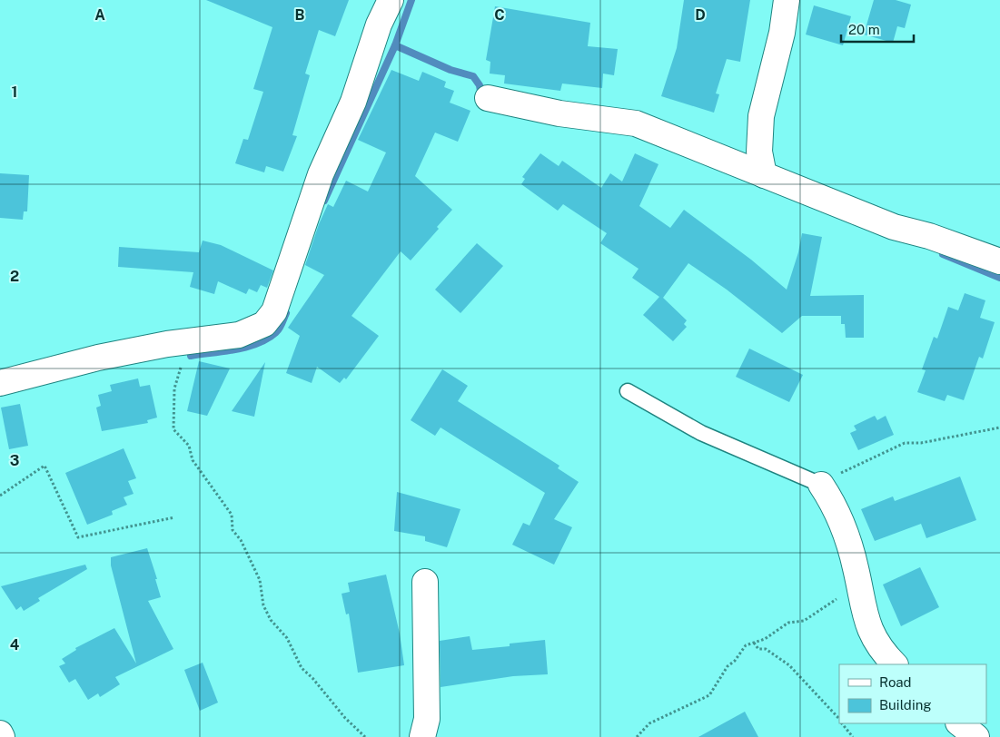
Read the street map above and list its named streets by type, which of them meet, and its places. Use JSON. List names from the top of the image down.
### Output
{
  "legend": ["Road", "Building"],
  "scale_bar": "20 m",
  "grid": {
    "columns": [
      "A",
      "B",
      "C",
      "D"
    ],
    "rows": [
      "1",
      "2",
      "3",
      "4"
    ]
  }
}
